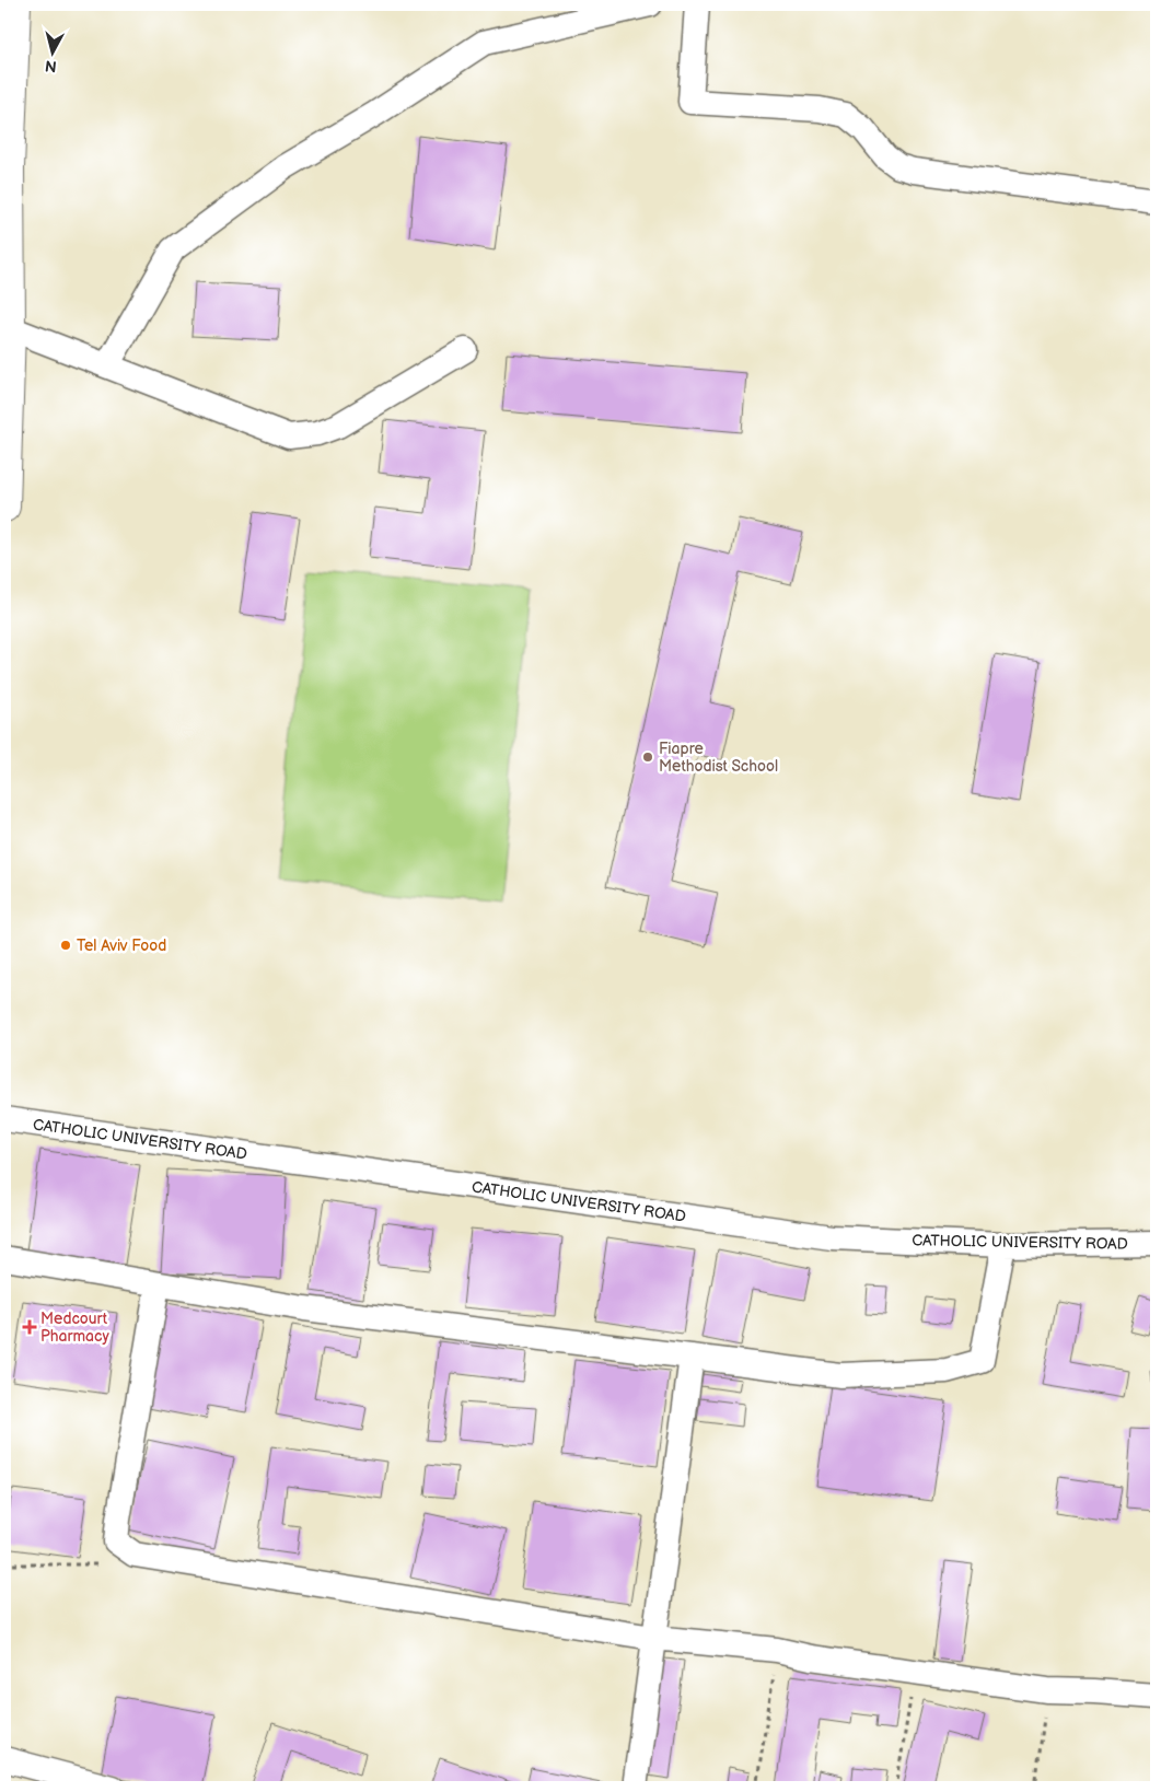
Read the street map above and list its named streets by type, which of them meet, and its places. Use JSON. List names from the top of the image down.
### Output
{
  "streets": {
    "street": ["CATHOLIC UNIVERSITY ROAD"]
  },
  "places": {
    "other": ["Fiapre Methodist School", "Tel Aviv Food"],
    "health": ["Medcourt Pharmacy"]
  },
  "north": "bottom"
}
